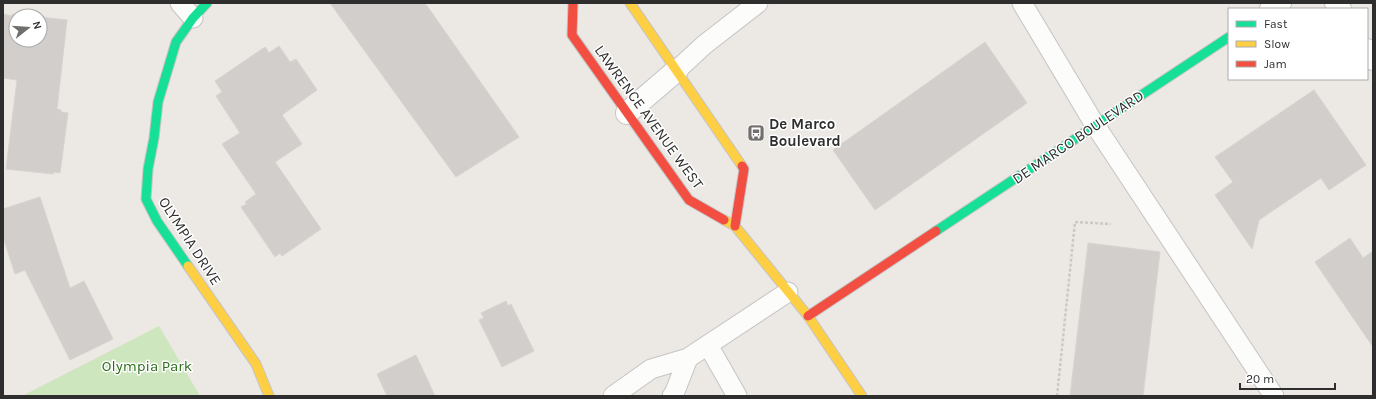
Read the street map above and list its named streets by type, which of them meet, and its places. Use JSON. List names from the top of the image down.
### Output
{
  "streets": {
    "street": ["LAWRENCE AVENUE WEST", "DE MARCO BOULEVARD", "OLYMPIA DRIVE"]
  },
  "crossings": [
    ["LAWRENCE AVENUE WEST", "DE MARCO BOULEVARD"]
  ],
  "parks": ["Olympia Park"],
  "places": {
    "bus stop": ["De Marco Boulevard"]
  },
  "legend": ["Fast", "Slow", "Jam"],
  "scale_bar": "20 m",
  "north": "right"
}
